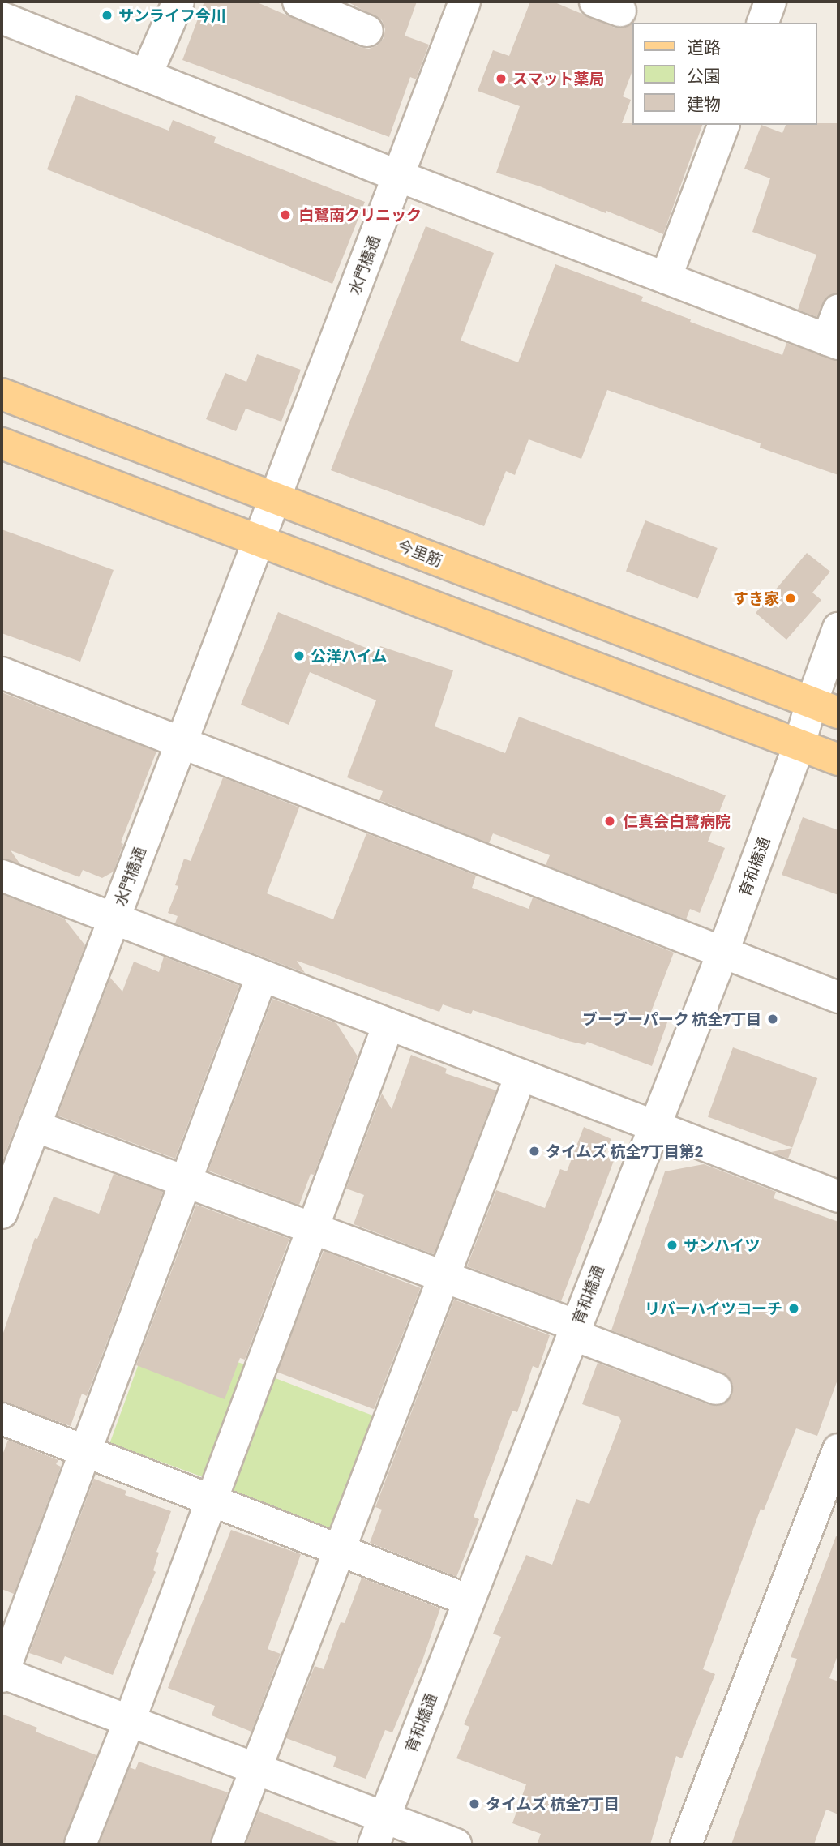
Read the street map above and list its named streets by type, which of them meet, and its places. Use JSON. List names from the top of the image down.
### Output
{
  "streets": {
    "main road": ["今里筋"],
    "street": ["水門橋通", "育和橋通"]
  },
  "crossings": [
    ["水門橋通", "今里筋"],
    ["今里筋", "育和橋通"]
  ],
  "places": [
    "サンライフ今川",
    "スマット薬局",
    "白鷺南クリニック",
    "すき家",
    "公洋ハイム",
    "仁真会白鷺病院",
    "ブーブーパーク 杭全7丁目",
    "タイムズ 杭全7丁目第2",
    "サンハイツ",
    "リバーハイツコーチ",
    "タイムズ 杭全7丁目"
  ],
  "legend": ["道路", "公園", "建物"]
}
